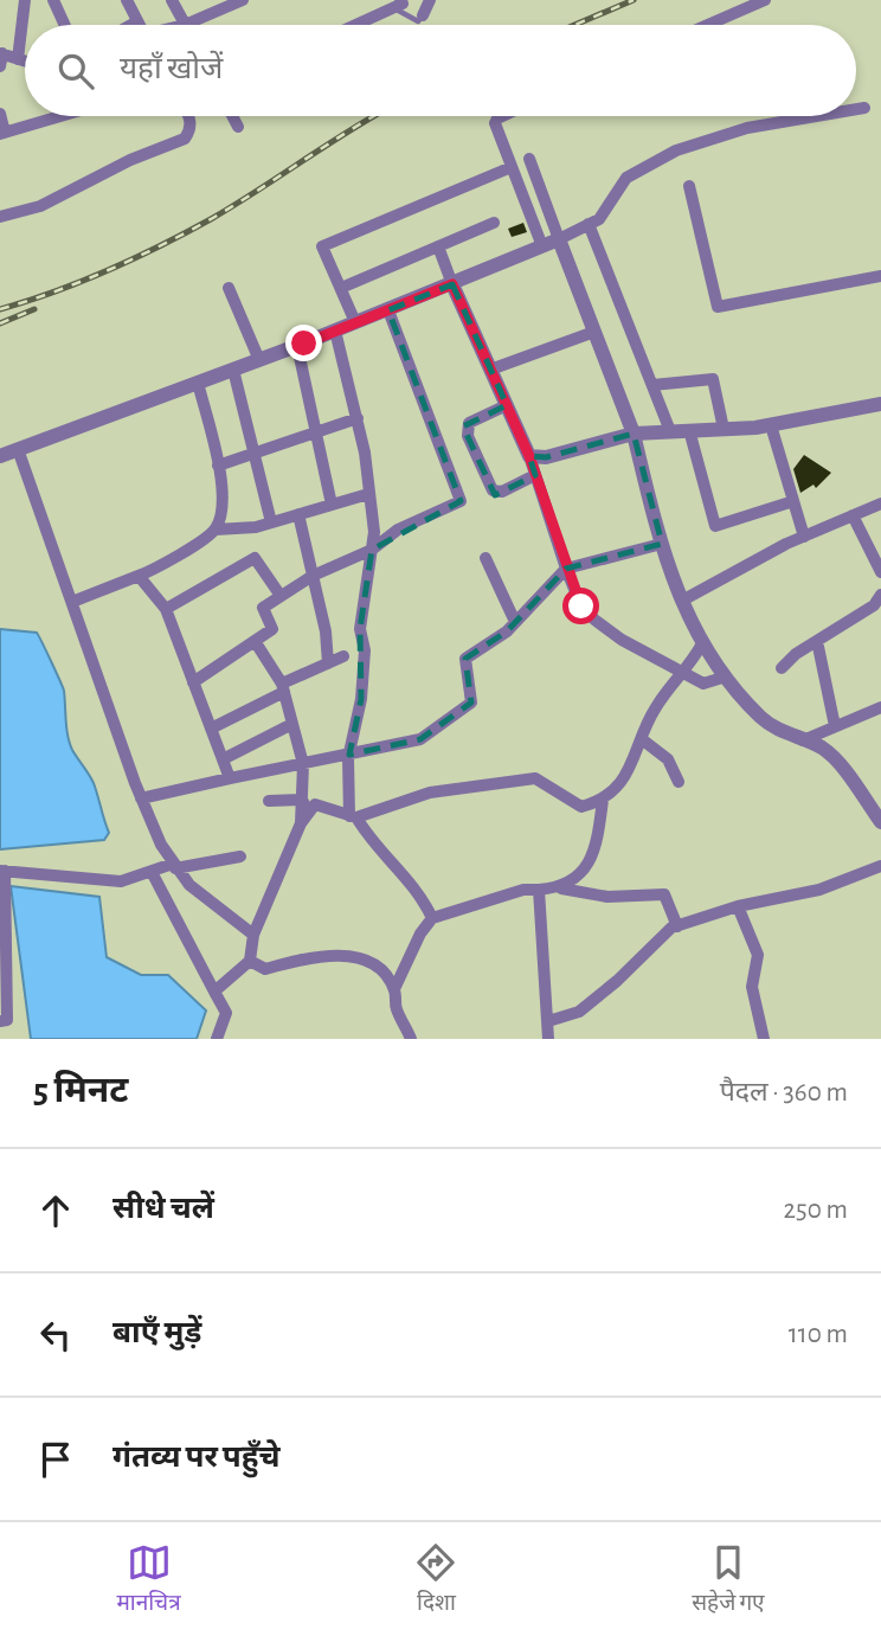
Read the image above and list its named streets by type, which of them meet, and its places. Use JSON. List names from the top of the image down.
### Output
{
  "page": {
    "search": "यहाँ खोजें",
    "heading": ["5 मिनट", "पैदल · 360 m"],
    "list": [
      ["सीधे चलें", "250 m"],
      ["बाएँ मुड़ें", "110 m"],
      "गंतव्य पर पहुँचे"
    ],
    "nav": ["मानचित्र", "दिशा", "सहेजे गए"]
  }
}
